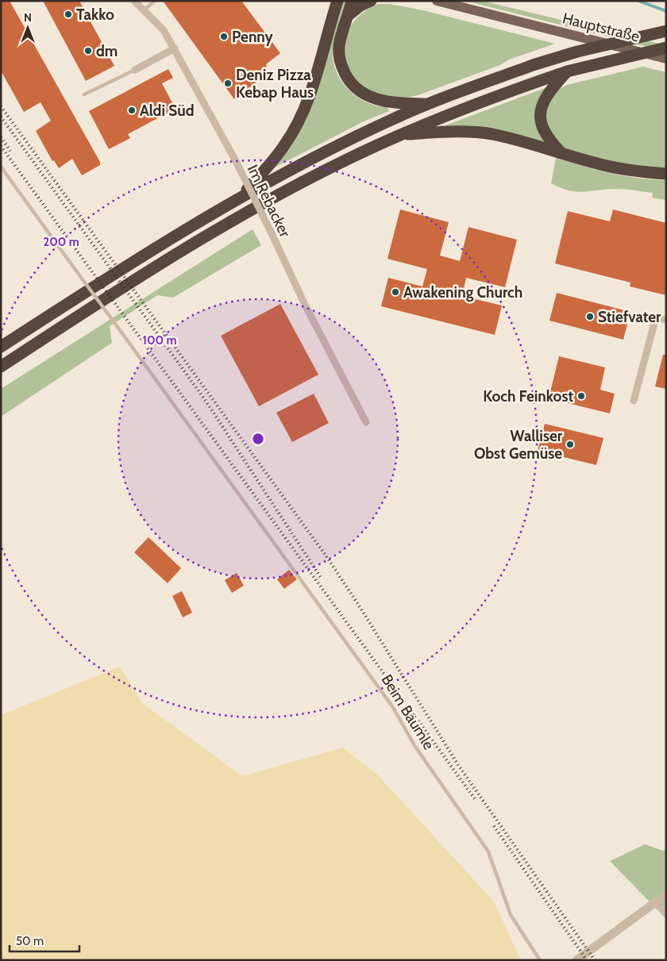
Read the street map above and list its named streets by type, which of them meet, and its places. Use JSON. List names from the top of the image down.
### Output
{
  "streets": {
    "main road": ["Hauptstraße"],
    "street": ["Im Rebacker"],
    "lane": ["Beim Bäumle"]
  },
  "places": [
    "Takko",
    "Penny",
    "dm",
    "Deniz Pizza Kebap Haus",
    "Aldi Süd",
    "Awakening Church",
    "Stiefvater",
    "Koch Feinkost",
    "Walliser Obst Gemüse"
  ],
  "scale_bar": "50 m",
  "north": "top",
  "rings": ["200 m", "100 m"]
}
